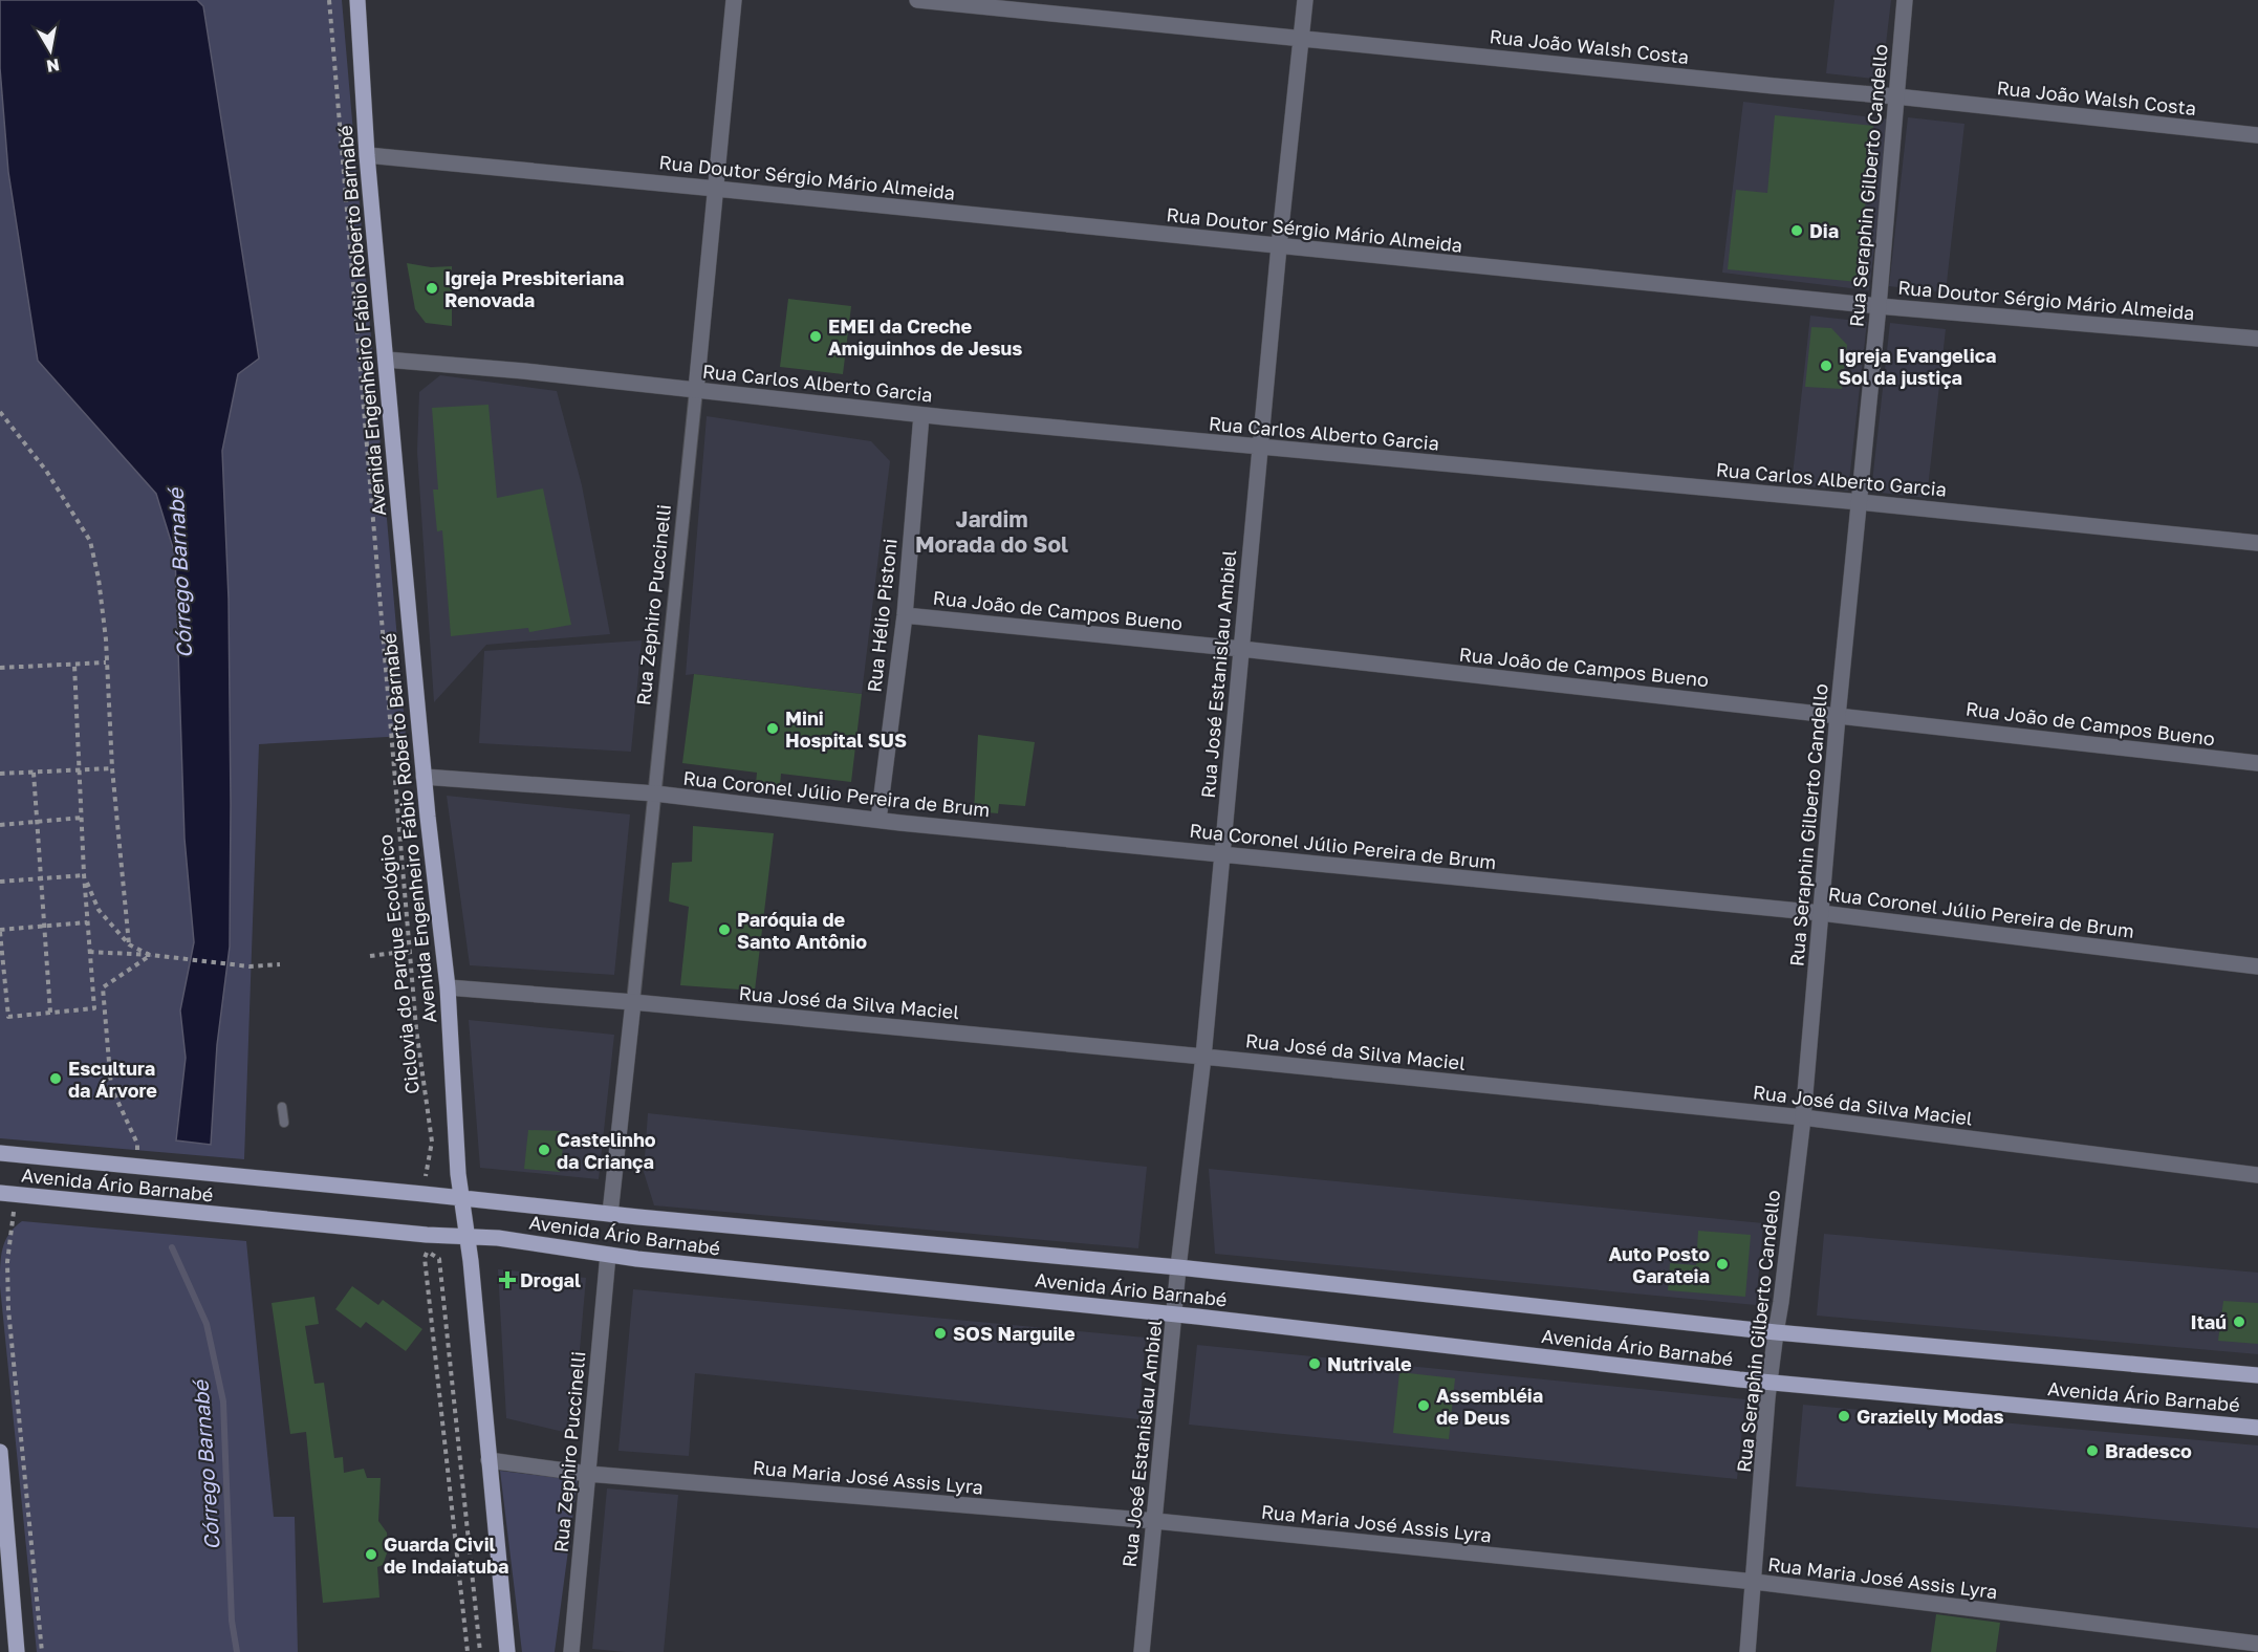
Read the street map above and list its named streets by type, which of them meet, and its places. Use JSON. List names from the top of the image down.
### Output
{
  "streets": {
    "main road": ["Avenida Engenheiro Fábio Roberto Barnabé", "Avenida Ário Barnabé"],
    "street": [
      "Rua João Walsh Costa",
      "Rua Doutor Sérgio Mário Almeida",
      "Rua Seraphin Gilberto Candello",
      "Rua Carlos Alberto Garcia",
      "Rua Zephiro Puccinelli",
      "Rua João de Campos Bueno",
      "Rua Hélio Pistoni",
      "Rua José Estanislau Ambiel",
      "Rua Coronel Júlio Pereira de Brum",
      "Rua José da Silva Maciel",
      "Rua Maria José Assis Lyra"
    ],
    "path": ["Ciclovia do Parque Ecológico"]
  },
  "crossings": [
    ["Rua João Walsh Costa", "Rua Seraphin Gilberto Candello"],
    ["Rua João Walsh Costa", "Rua José Estanislau Ambiel"],
    ["Rua Doutor Sérgio Mário Almeida", "Rua Seraphin Gilberto Candello"],
    ["Rua Doutor Sérgio Mário Almeida", "Avenida Engenheiro Fábio Roberto Barnabé"],
    ["Rua Doutor Sérgio Mário Almeida", "Rua Zephiro Puccinelli"],
    ["Rua Doutor Sérgio Mário Almeida", "Rua José Estanislau Ambiel"],
    ["Rua Seraphin Gilberto Candello", "Rua Carlos Alberto Garcia"],
    ["Rua Seraphin Gilberto Candello", "Rua João de Campos Bueno"],
    ["Rua Seraphin Gilberto Candello", "Rua Coronel Júlio Pereira de Brum"],
    ["Rua Seraphin Gilberto Candello", "Rua José da Silva Maciel"],
    ["Rua Seraphin Gilberto Candello", "Avenida Ário Barnabé"],
    ["Rua Seraphin Gilberto Candello", "Rua Maria José Assis Lyra"],
    ["Avenida Engenheiro Fábio Roberto Barnabé", "Rua Carlos Alberto Garcia"],
    ["Avenida Engenheiro Fábio Roberto Barnabé", "Rua Coronel Júlio Pereira de Brum"],
    ["Avenida Engenheiro Fábio Roberto Barnabé", "Rua José da Silva Maciel"],
    ["Avenida Engenheiro Fábio Roberto Barnabé", "Avenida Ário Barnabé"],
    ["Avenida Engenheiro Fábio Roberto Barnabé", "Rua Maria José Assis Lyra"],
    ["Rua Carlos Alberto Garcia", "Rua Zephiro Puccinelli"],
    ["Rua Carlos Alberto Garcia", "Rua Hélio Pistoni"],
    ["Rua Carlos Alberto Garcia", "Rua José Estanislau Ambiel"],
    ["Rua Zephiro Puccinelli", "Rua Coronel Júlio Pereira de Brum"],
    ["Rua Zephiro Puccinelli", "Rua José da Silva Maciel"],
    ["Rua Zephiro Puccinelli", "Avenida Ário Barnabé"],
    ["Rua Zephiro Puccinelli", "Rua Maria José Assis Lyra"],
    ["Rua João de Campos Bueno", "Rua Hélio Pistoni"],
    ["Rua João de Campos Bueno", "Rua José Estanislau Ambiel"],
    ["Rua Hélio Pistoni", "Rua Coronel Júlio Pereira de Brum"],
    ["Rua José Estanislau Ambiel", "Rua Coronel Júlio Pereira de Brum"],
    ["Rua José Estanislau Ambiel", "Rua José da Silva Maciel"],
    ["Rua José Estanislau Ambiel", "Avenida Ário Barnabé"],
    ["Rua José Estanislau Ambiel", "Rua Maria José Assis Lyra"]
  ],
  "districts": ["Jardim Morada do Sol"],
  "water": ["Córrego Barnabé"],
  "places": {
    "other": [
      "Dia",
      "Igreja Presbiteriana Renovada",
      "EMEI da Creche Amiguinhos de Jesus",
      "Igreja Evangelica Sol da justiça",
      "Mini Hospital SUS",
      "Paróquia de Santo Antônio",
      "Escultura da Árvore",
      "Castelinho da Criança",
      "Auto Posto Garateia",
      "Itaú",
      "SOS Narguile",
      "Nutrivale",
      "Assembléia de Deus",
      "Grazielly Modas",
      "Bradesco",
      "Guarda Civil de Indaiatuba"
    ],
    "health": ["Drogal"]
  },
  "north": "bottom"
}
